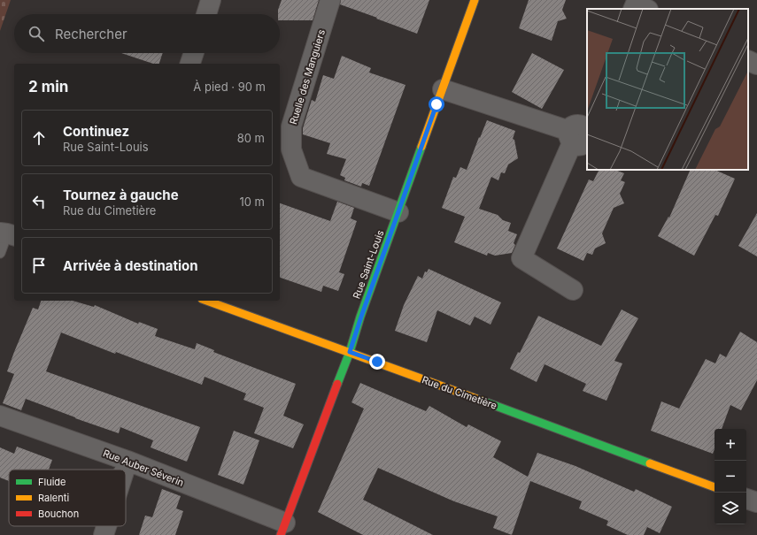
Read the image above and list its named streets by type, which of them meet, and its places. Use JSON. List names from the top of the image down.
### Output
{
  "streets": {
    "street": [
      "Ruelle des Manguiers",
      "Rue Saint-Louis",
      "Rue du Cimetière",
      "Rue Auber Séverin"
    ]
  },
  "crossings": [
    ["Ruelle des Manguiers", "Rue Saint-Louis"],
    ["Rue Saint-Louis", "Rue du Cimetière"],
    ["Rue Saint-Louis", "Rue Auber Séverin"]
  ],
  "legend": ["Fluide", "Ralenti", "Bouchon"],
  "page": {
    "search": "Rechercher",
    "heading": ["2 min", "À pied · 90 m"],
    "list": [
      ["Continuez", "Rue Saint-Louis", "80 m"],
      ["Tournez à gauche", "Rue du Cimetière", "10 m"],
      "Arrivée à destination"
    ],
    "map_buttons": ["+", "−"]
  }
}
